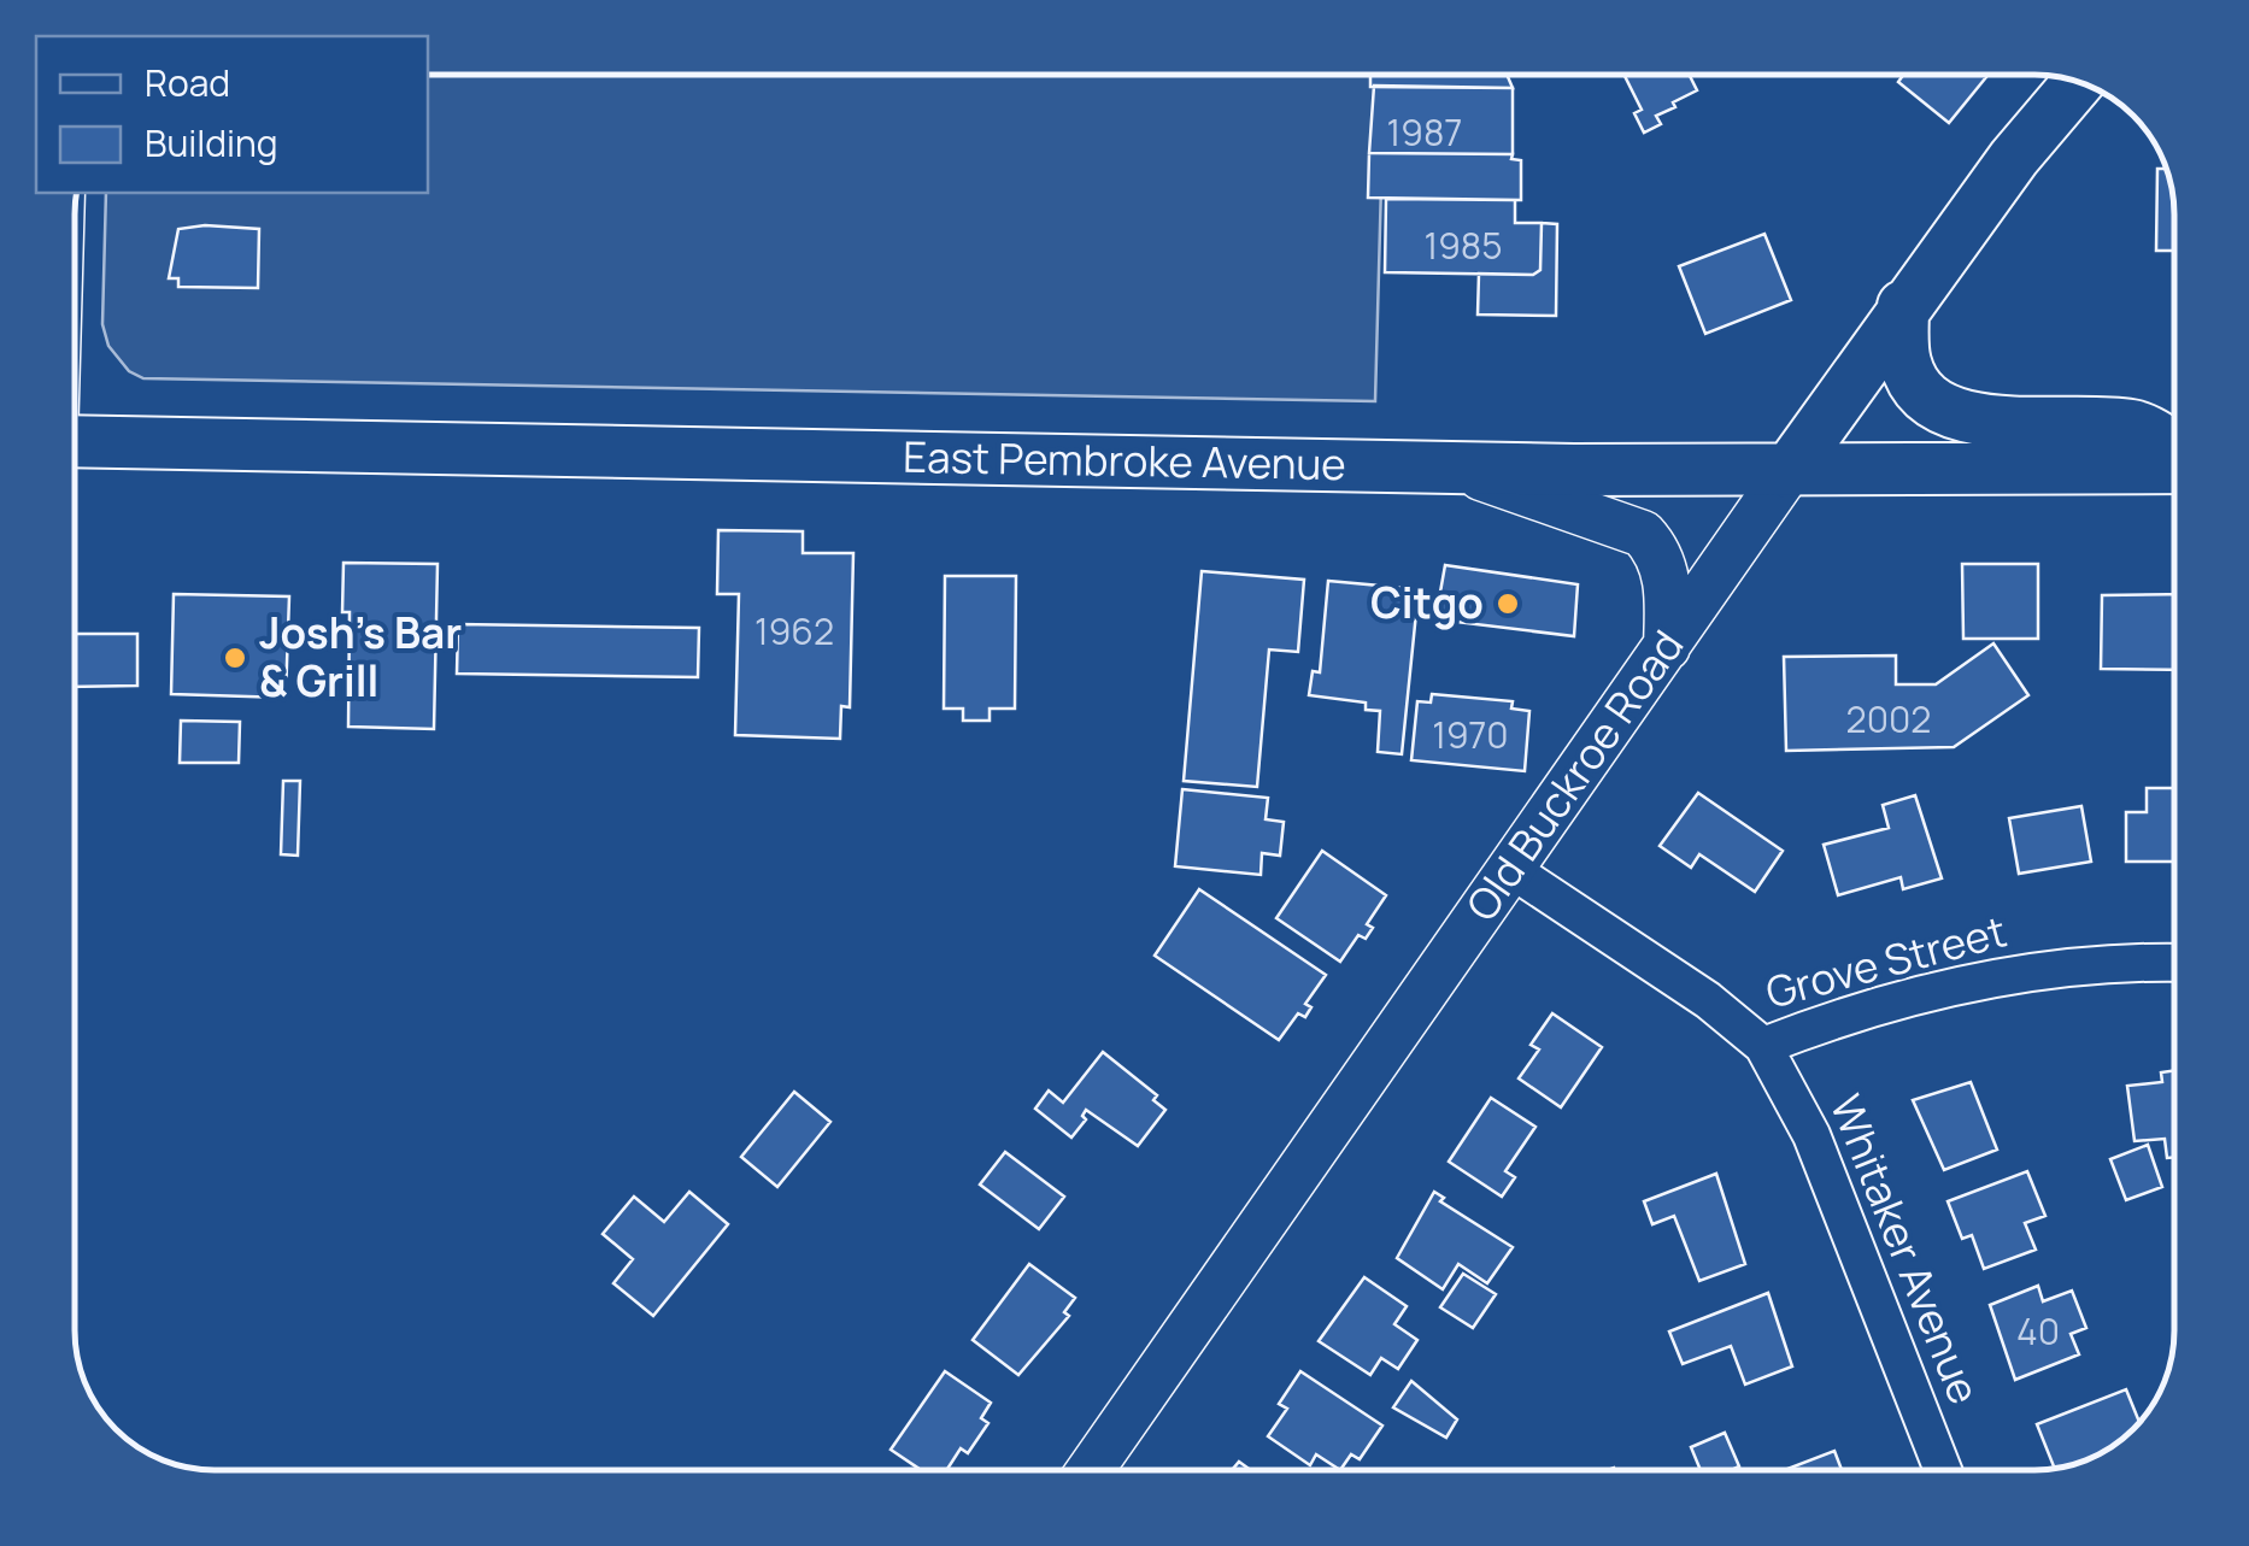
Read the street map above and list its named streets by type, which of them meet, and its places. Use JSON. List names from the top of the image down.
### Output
{
  "streets": {
    "main road": ["East Pembroke Avenue", "Old Buckroe Road"],
    "street": ["Grove Street", "Whitaker Avenue"]
  },
  "crossings": [
    ["East Pembroke Avenue", "Old Buckroe Road"],
    ["Old Buckroe Road", "Grove Street"],
    ["Grove Street", "Whitaker Avenue"]
  ],
  "places": ["Citgo", "Josh's Bar & Grill"],
  "house_numbers": [
    "1987",
    "1985",
    "1962",
    "2002",
    "1970",
    "40"
  ],
  "legend": ["Road", "Building"]
}
